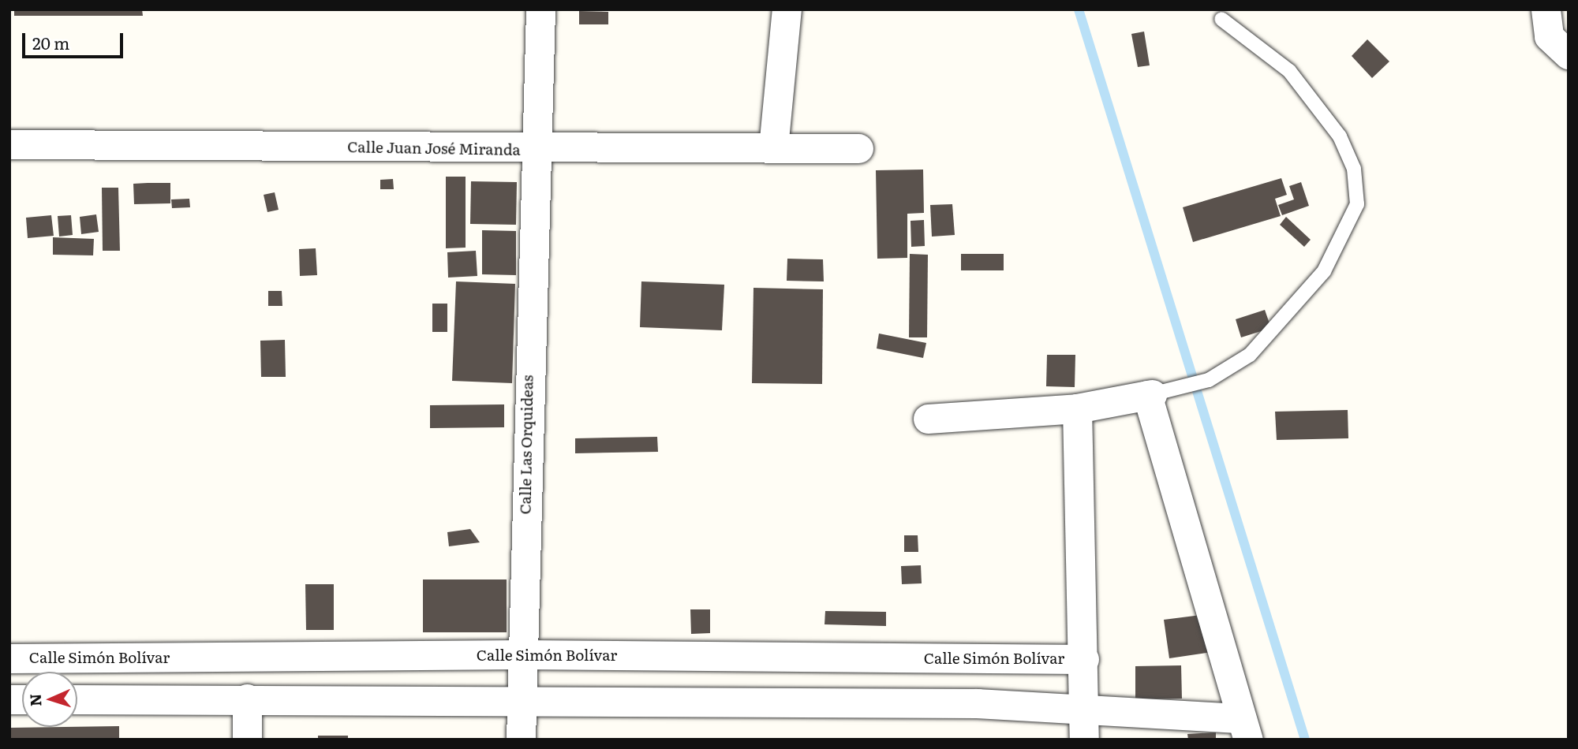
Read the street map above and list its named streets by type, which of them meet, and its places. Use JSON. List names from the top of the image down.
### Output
{
  "streets": {
    "street": ["Calle Juan José Miranda", "Calle Las Orquideas", "Calle Simón Bolívar"]
  },
  "crossings": [
    ["Calle Juan José Miranda", "Calle Las Orquideas"],
    ["Calle Las Orquideas", "Calle Simón Bolívar"]
  ],
  "scale_bar": "20 m",
  "north": "left"
}
